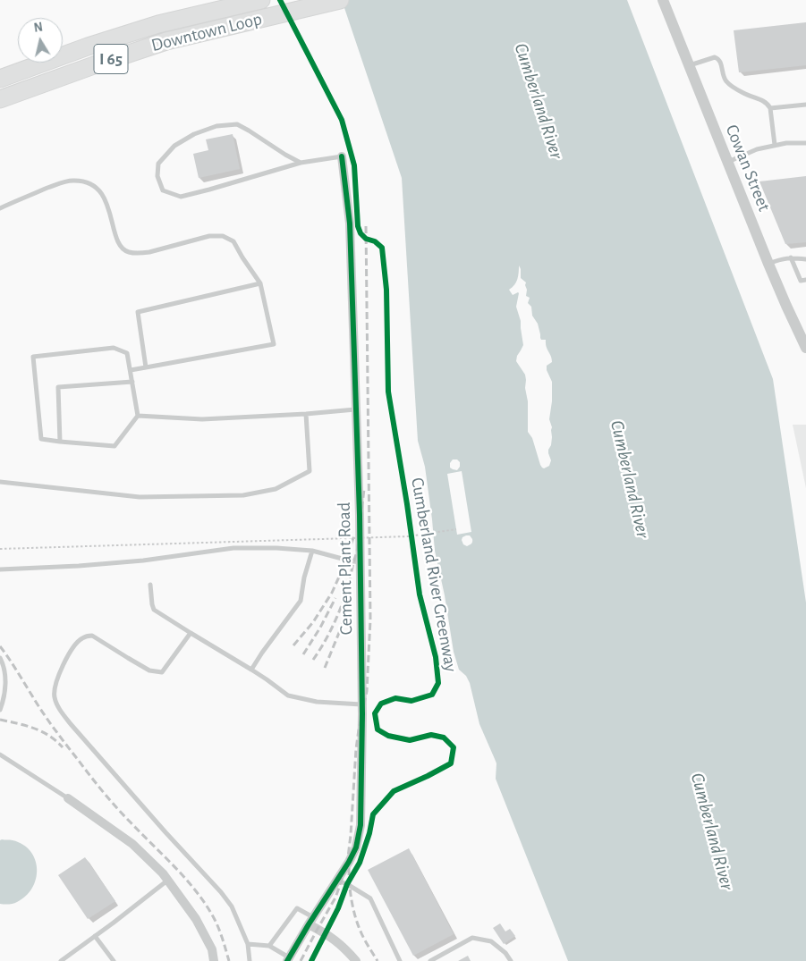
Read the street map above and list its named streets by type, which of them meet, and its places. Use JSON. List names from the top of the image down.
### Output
{
  "streets": {
    "highway": ["Downtown Loop", "I 65"],
    "street": ["Cowan Street", "Cement Plant Road"],
    "cycle path": ["Cumberland River Greenway"]
  },
  "water": ["Cumberland River"],
  "north": "top"
}
